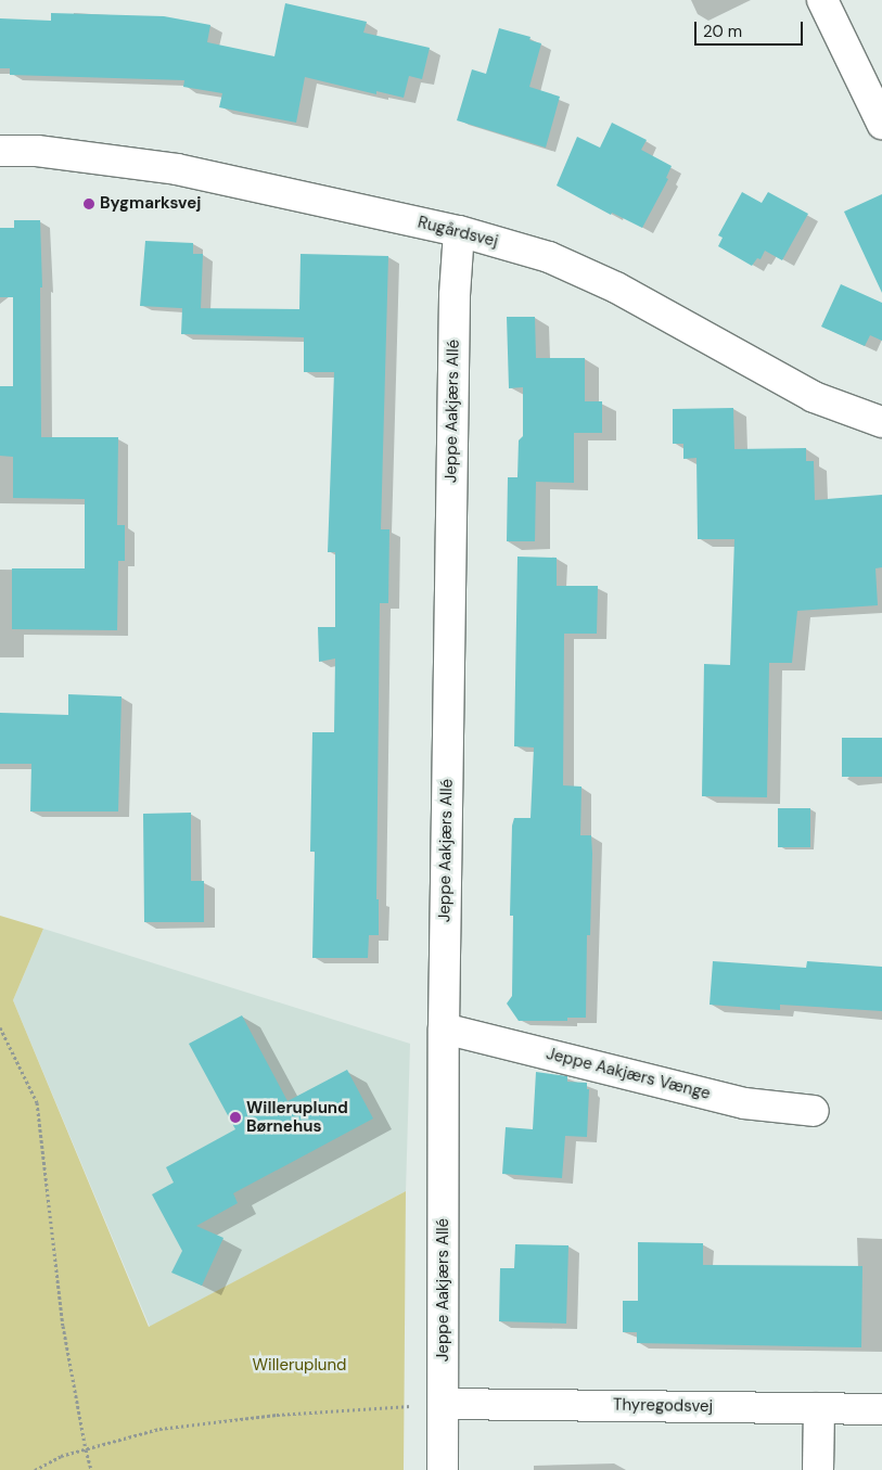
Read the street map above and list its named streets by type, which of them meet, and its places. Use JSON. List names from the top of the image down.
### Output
{
  "streets": {
    "street": [
      "Rugårdsvej",
      "Jeppe Aakjærs Allé",
      "Jeppe Aakjærs Vænge",
      "Thyregodsvej"
    ]
  },
  "crossings": [
    ["Rugårdsvej", "Jeppe Aakjærs Allé"],
    ["Jeppe Aakjærs Allé", "Jeppe Aakjærs Vænge"],
    ["Jeppe Aakjærs Allé", "Thyregodsvej"]
  ],
  "parks": ["Willeruplund"],
  "places": ["Bygmarksvej", "Willeruplund Børnehus"],
  "scale_bar": "20 m"
}
